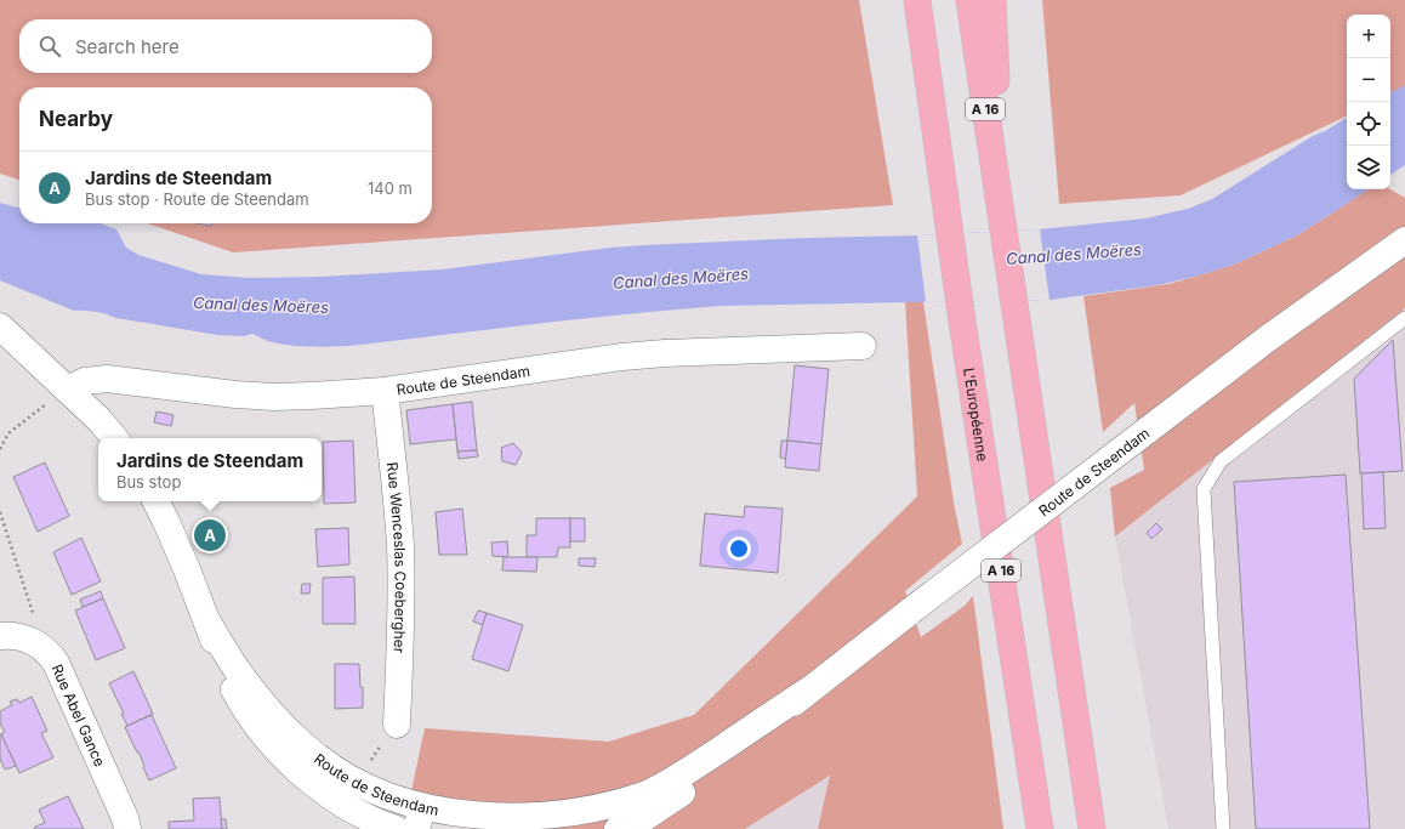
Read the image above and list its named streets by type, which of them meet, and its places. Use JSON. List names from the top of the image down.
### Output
{
  "streets": {
    "highway": ["A 16", "L'Européenne"],
    "street": ["Route de Steendam", "Rue Wenceslas Coebergher", "Rue Abel Gance"]
  },
  "crossings": [
    ["Route de Steendam", "Rue Wenceslas Coebergher"]
  ],
  "water": ["Canal des Moëres"],
  "page": {
    "map_buttons": ["+", "−"],
    "search": "Search here",
    "heading": "Nearby",
    "list": [
      {
        "mark": "A",
        "name": "Jardins de Steendam",
        "note": "Bus stop · Route de Steendam",
        "value": "140 m"
      }
    ],
    "popup": ["Jardins de Steendam", "Bus stop"],
    "pins": "A"
  }
}
